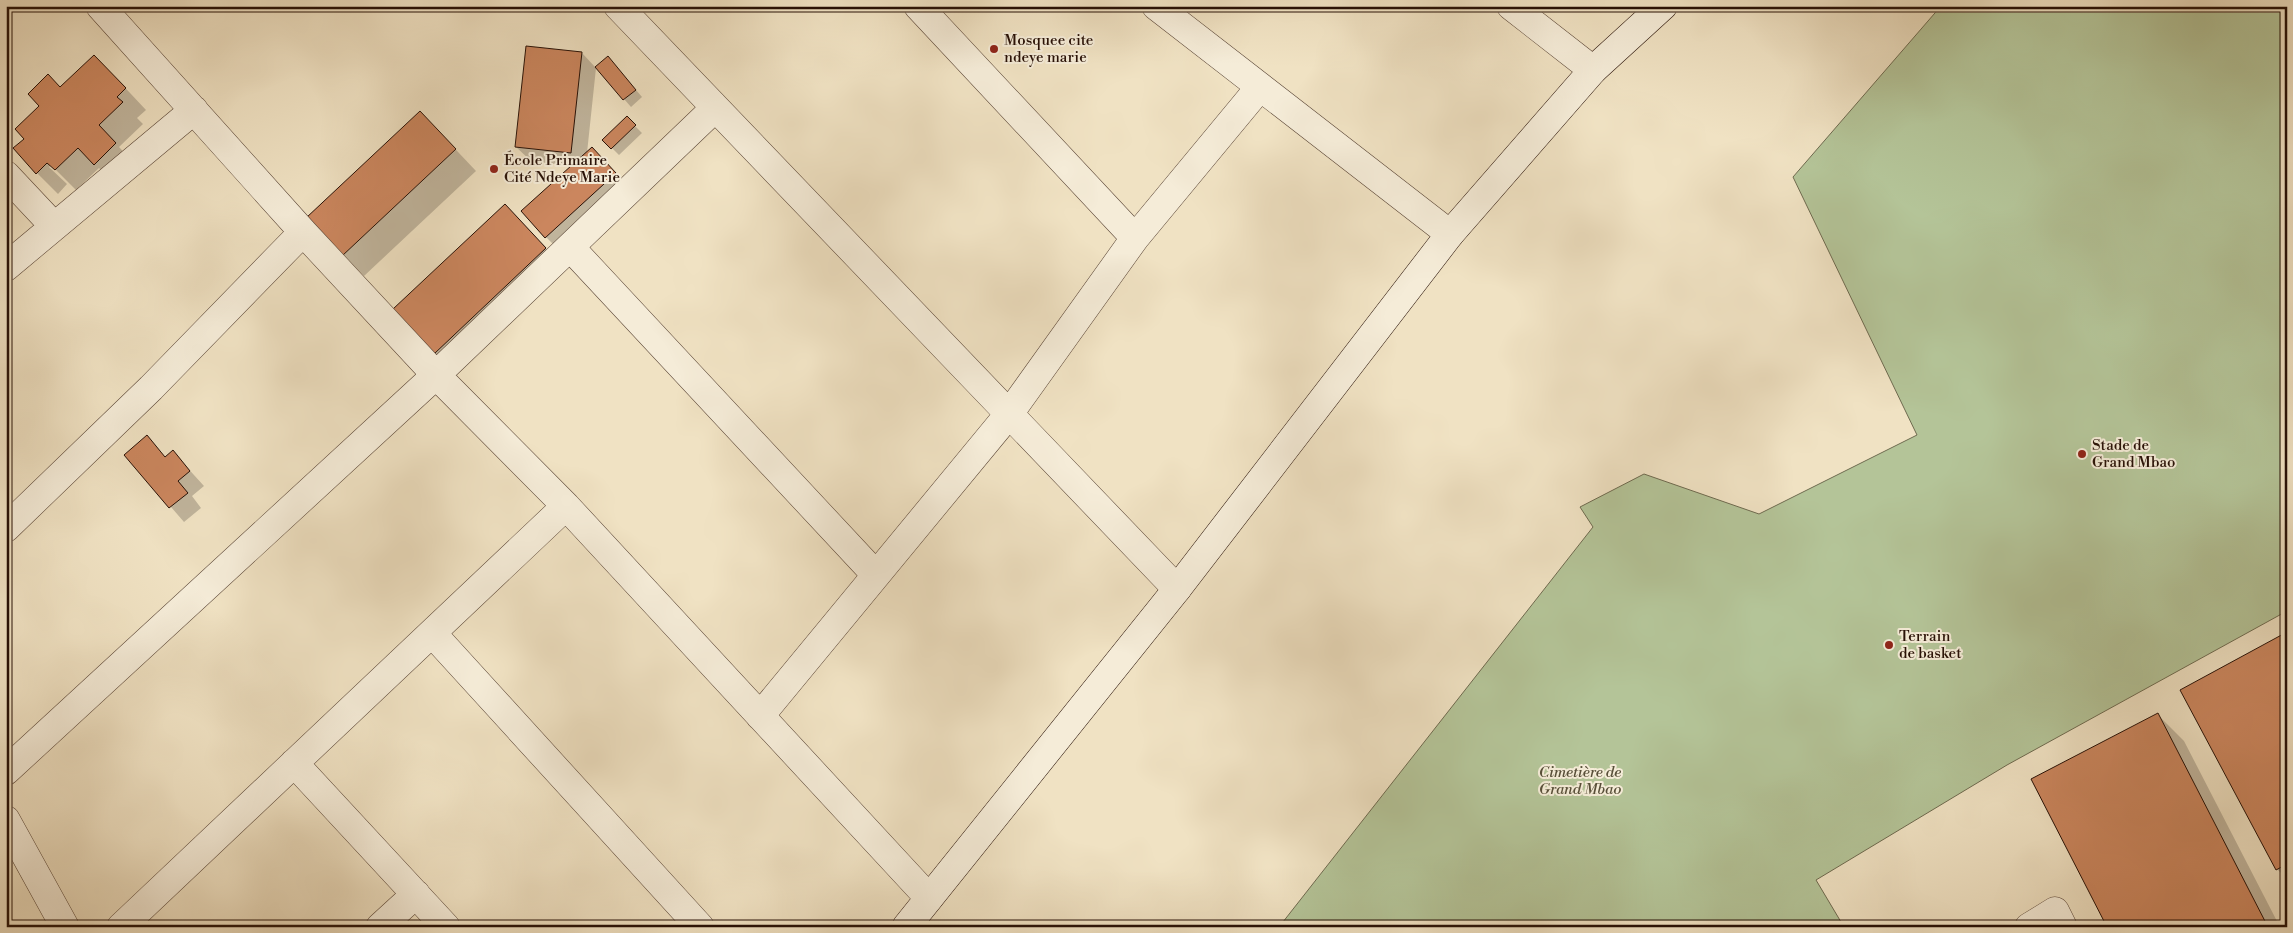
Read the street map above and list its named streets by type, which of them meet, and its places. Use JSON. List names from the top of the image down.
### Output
{
  "parks": ["Cimetière de Grand Mbao"],
  "places": [
    "Mosquee cite ndeye marie",
    "École Primaire Cité Ndeye Marie",
    "Stade de Grand Mbao",
    "Terrain de basket"
  ]
}
